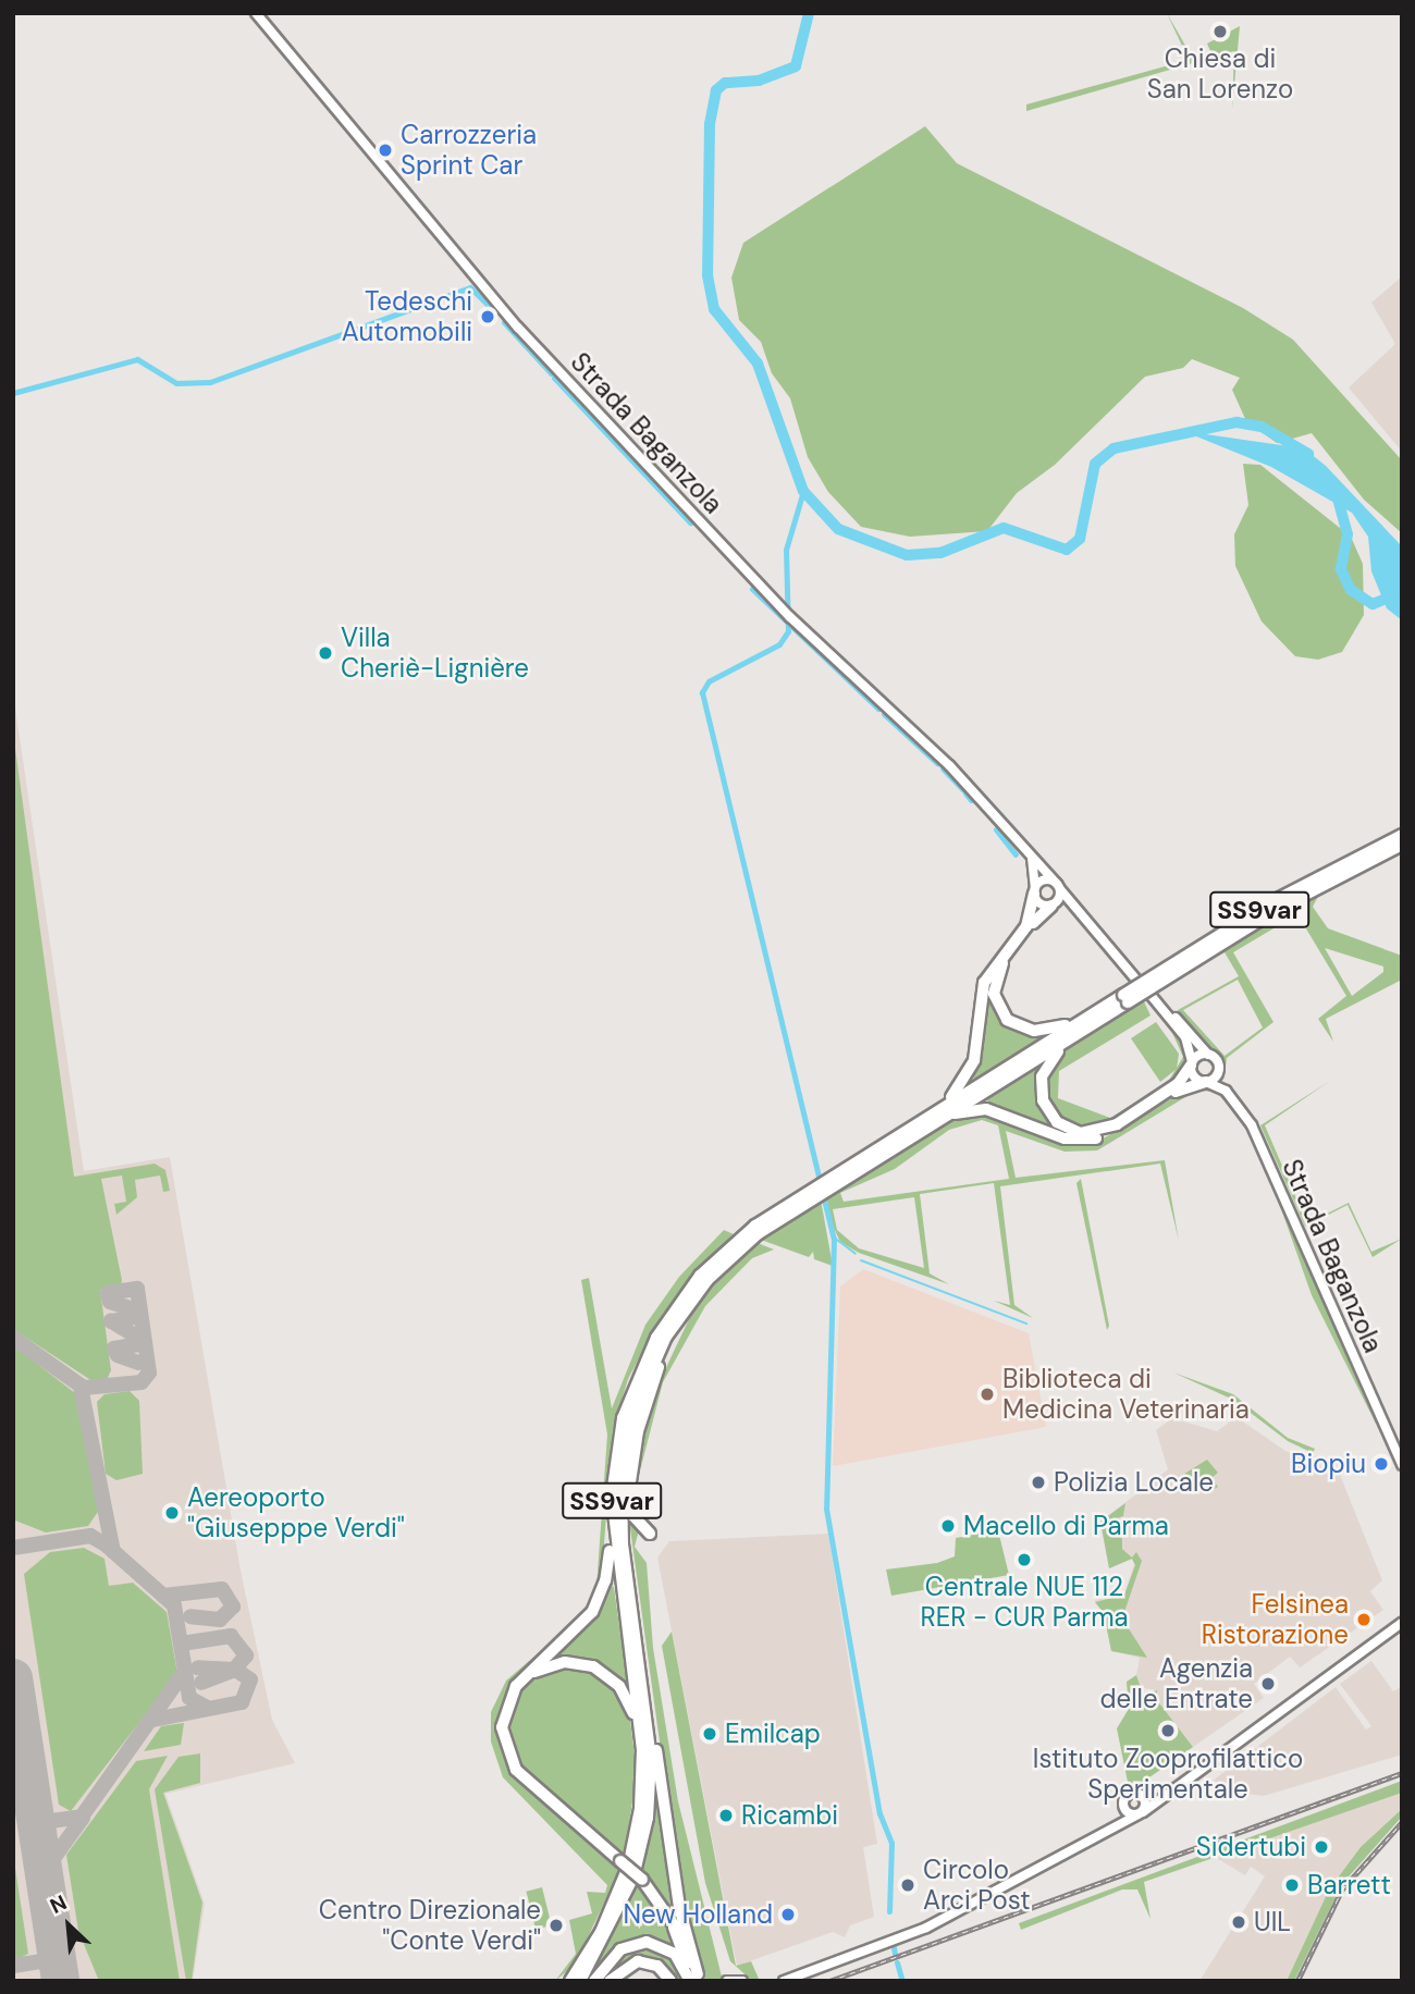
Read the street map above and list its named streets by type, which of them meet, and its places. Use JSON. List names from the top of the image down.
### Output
{
  "streets": {
    "highway": ["SS9var"],
    "main road": ["Strada Baganzola"]
  },
  "places": [
    "Chiesa di San Lorenzo",
    "Carrozzeria Sprint Car",
    "Tedeschi Automobili",
    "Villa Cheriè-Lignière",
    "Biblioteca di Medicina Veterinaria",
    "Biopiu",
    "Polizia Locale",
    "Aereoporto \"Giusepppe Verdi\"",
    "Macello di Parma",
    "Centrale NUE 112 RER - CUR Parma",
    "Felsinea Ristorazione",
    "Agenzia delle Entrate",
    "Istituto Zooprofilattico Sperimentale",
    "Emilcap",
    "Ricambi",
    "Sidertubi",
    "Circolo Arci Post",
    "Barrett",
    "New Holland",
    "UIL",
    "Centro Direzionale \"Conte Verdi\""
  ],
  "north": "top left"
}
